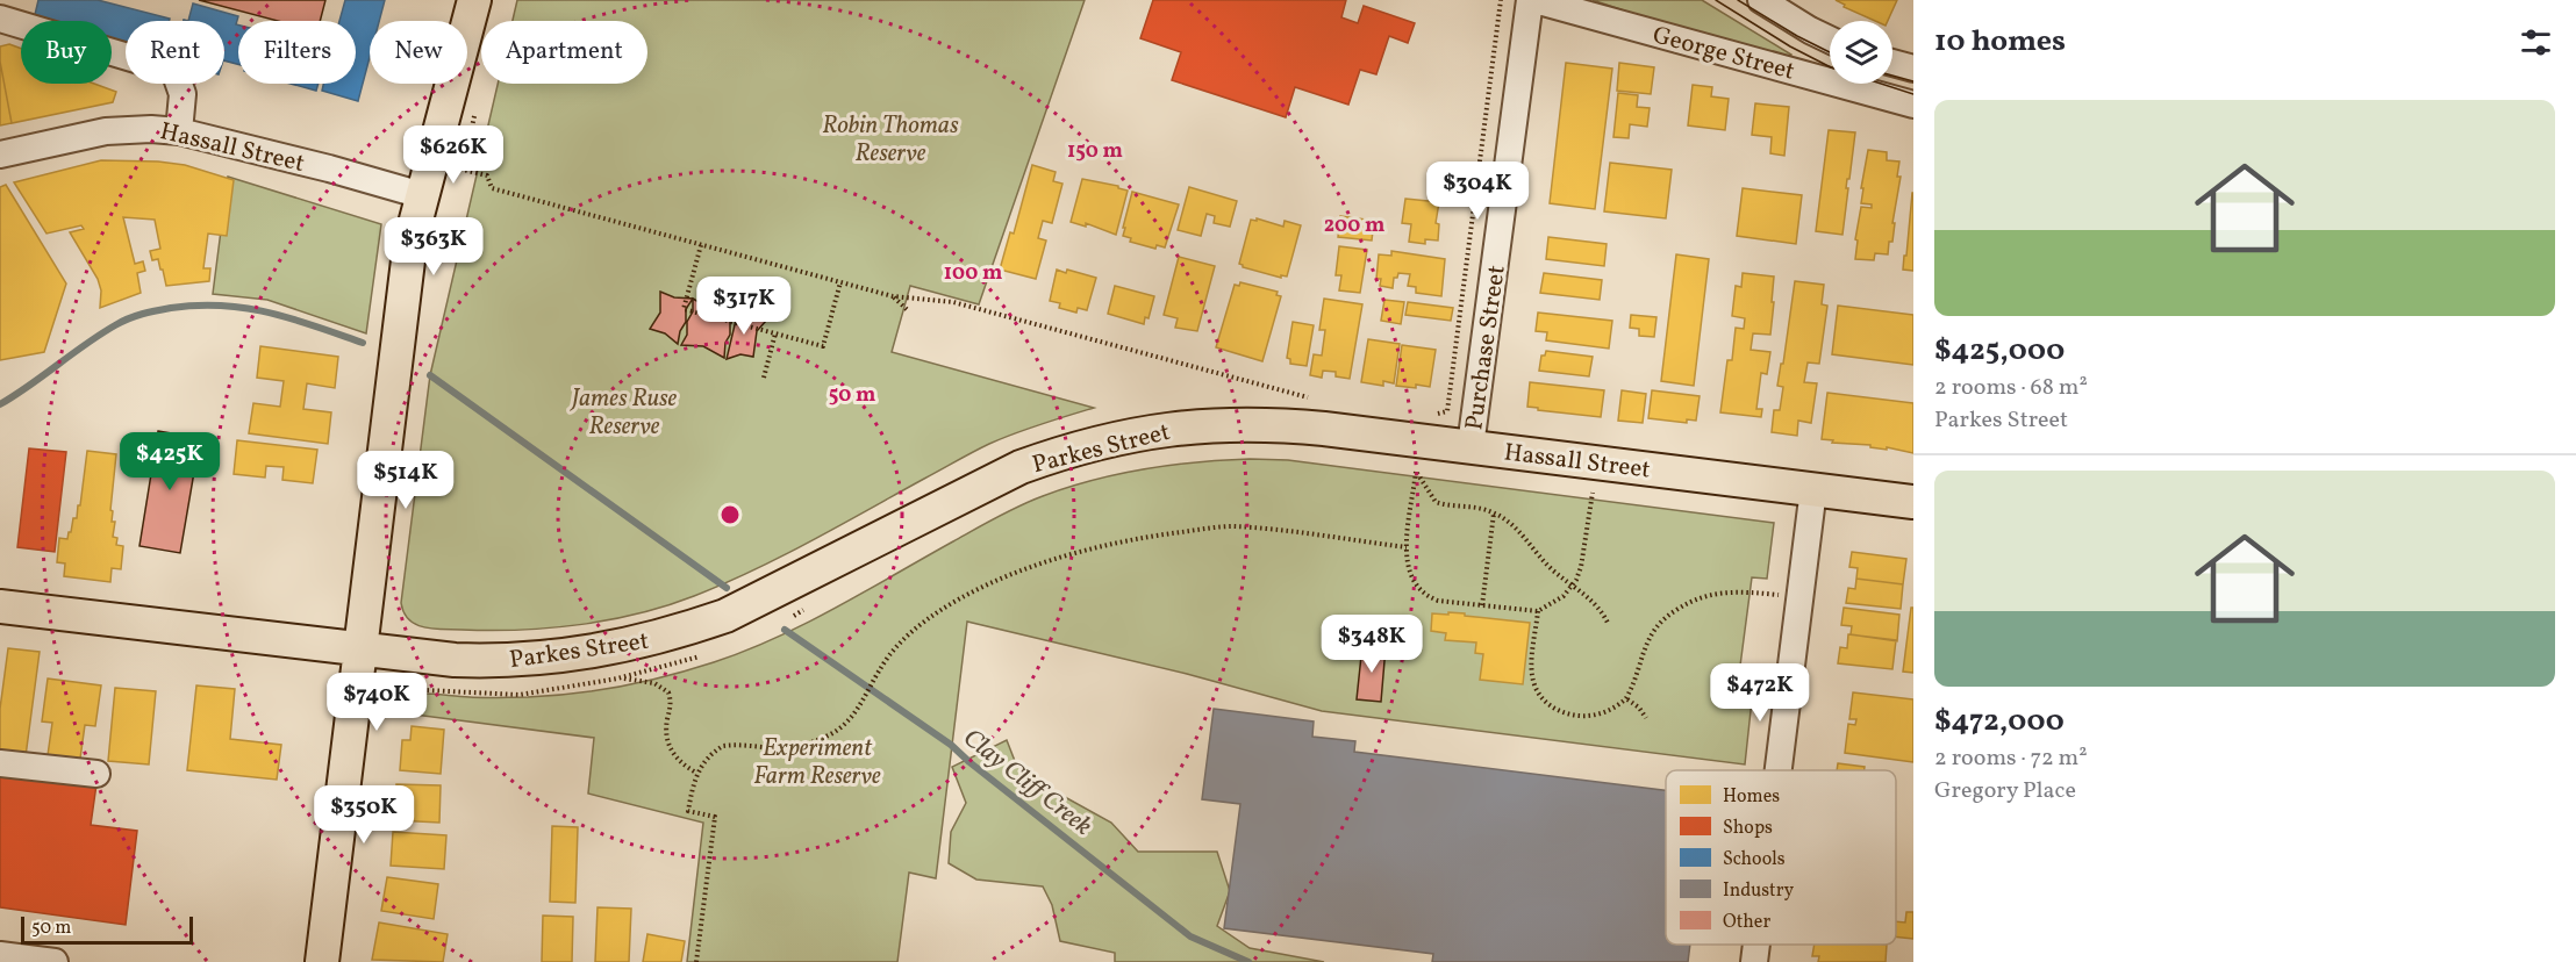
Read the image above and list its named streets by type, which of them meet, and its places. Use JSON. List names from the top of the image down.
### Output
{
  "streets": {
    "main road": ["Hassall Street", "Parkes Street"],
    "street": ["George Street", "Purchase Street"]
  },
  "crossings": [
    ["George Street", "Purchase Street"],
    ["Hassall Street", "Purchase Street"],
    ["Hassall Street", "Parkes Street"]
  ],
  "water": ["Clay Cliff Creek"],
  "parks": ["Robin Thomas Reserve", "James Ruse Reserve", "Experiment Farm Reserve"],
  "legend": [
    "Homes",
    "Shops",
    "Schools",
    "Industry",
    "Other"
  ],
  "scale_bar": "50 m",
  "page": {
    "heading": "10 homes",
    "chip": [
      "Buy",
      "Rent",
      "Filters",
      "New",
      "Apartment"
    ],
    "list": [
      {
        "name": "$425,000",
        "note": "2 rooms · 68 m² · Parkes Street"
      },
      {
        "name": "$472,000",
        "note": "2 rooms · 72 m² · Gregory Place"
      }
    ],
    "price": [
      "$626K",
      "$304K",
      "$363K",
      "$317K",
      "$425K",
      "$514K",
      "$348K",
      "$472K",
      "$740K",
      "$350K"
    ],
    "scale": "50 m"
  },
  "rings": [
    "150 m",
    "200 m",
    "100 m",
    "50 m"
  ]
}
